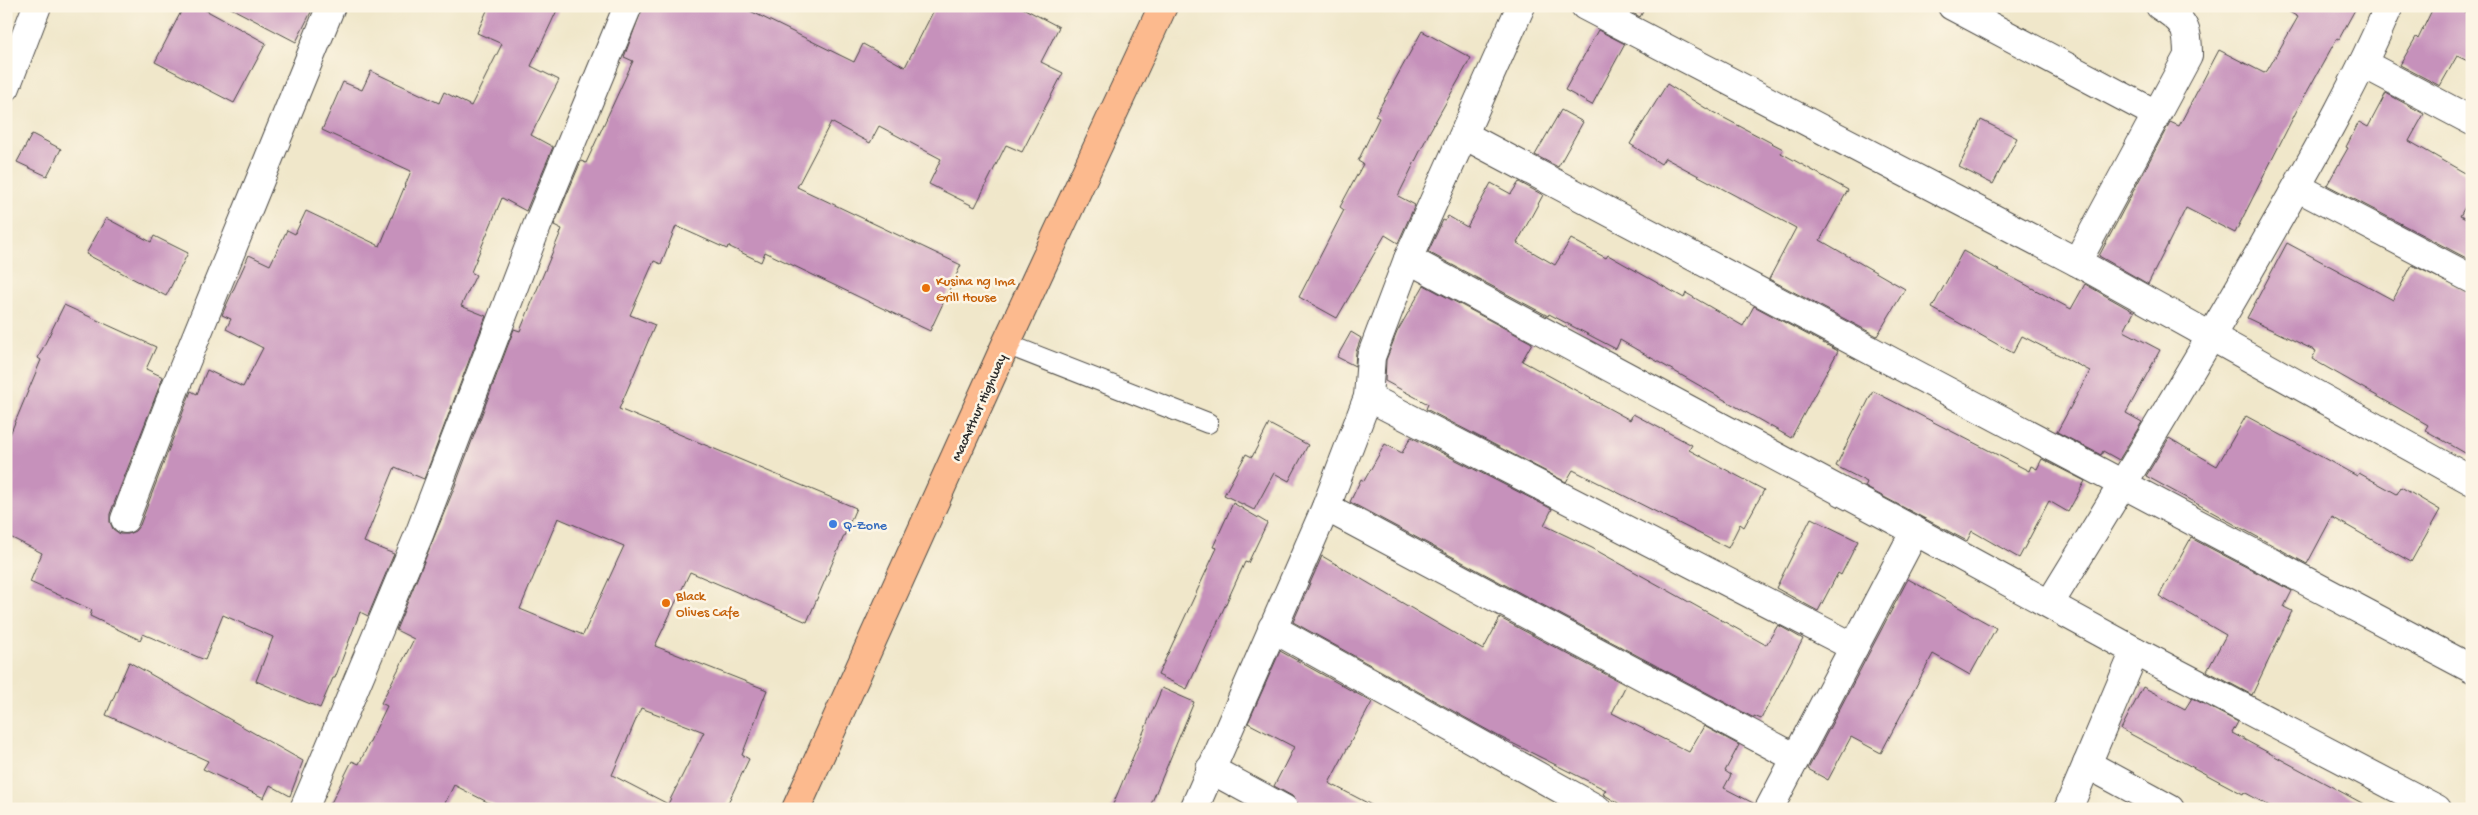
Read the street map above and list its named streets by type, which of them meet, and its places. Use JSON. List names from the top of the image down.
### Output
{
  "streets": {
    "highway": ["MacArthur Highway"]
  },
  "places": ["Kusina ng Ima Grill House", "Q-Zone", "Black Olives Cafe"]
}
